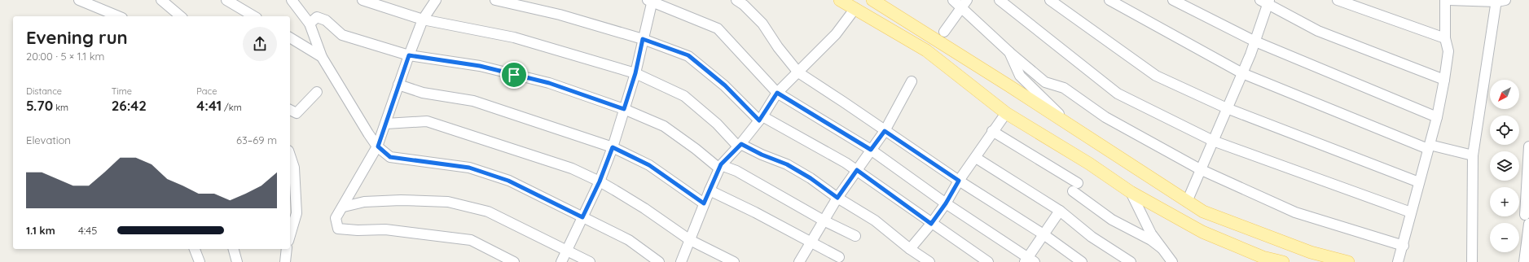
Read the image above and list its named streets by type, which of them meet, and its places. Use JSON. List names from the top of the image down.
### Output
{
  "north": "bottom left",
  "page": {
    "heading": ["Evening run", "20:00 · 5 × 1.1 km"],
    "stats": [
      ["Distance", "5.70 km"],
      ["Time", "26:42"],
      ["Pace", "4:41 /km"]
    ],
    "map_buttons": ["+", "−"],
    "chart": ["Elevation", "63–69 m"],
    "list": [
      {
        "name": "1.1 km",
        "note": "4:45"
      }
    ]
  }
}
